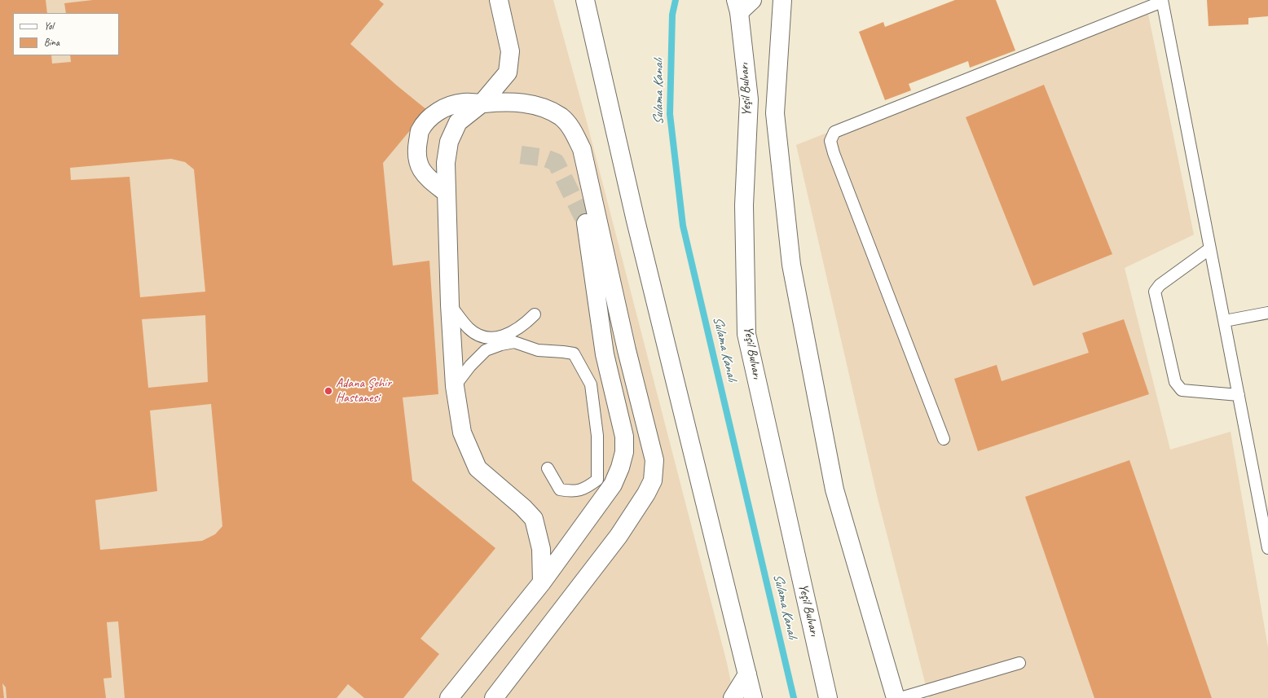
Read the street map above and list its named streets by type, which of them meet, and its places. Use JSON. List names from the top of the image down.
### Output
{
  "streets": {
    "street": ["Yeşil Bulvarı"]
  },
  "water": ["Sulama Kanalı"],
  "places": ["Adana Şehir Hastanesi"],
  "legend": ["Yol", "Bina"]
}
